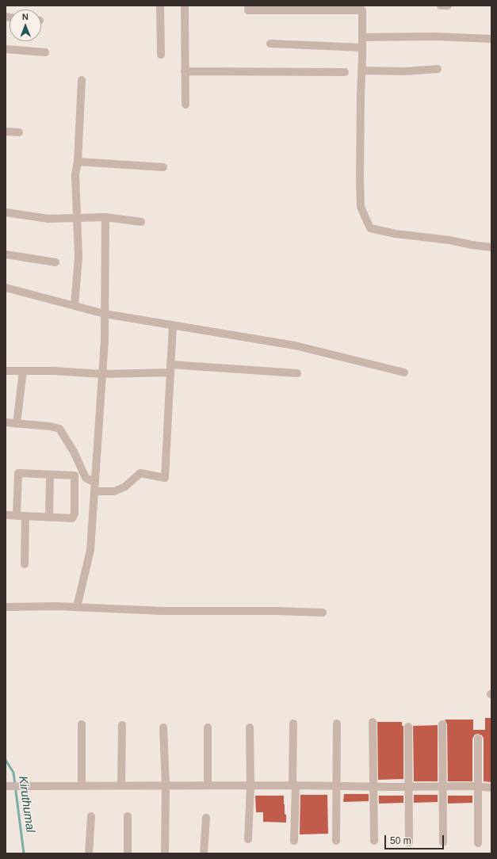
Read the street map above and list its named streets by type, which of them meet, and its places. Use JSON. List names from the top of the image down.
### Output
{
  "water": ["Kiruthumal"],
  "scale_bar": "50 m",
  "north": "top"
}
